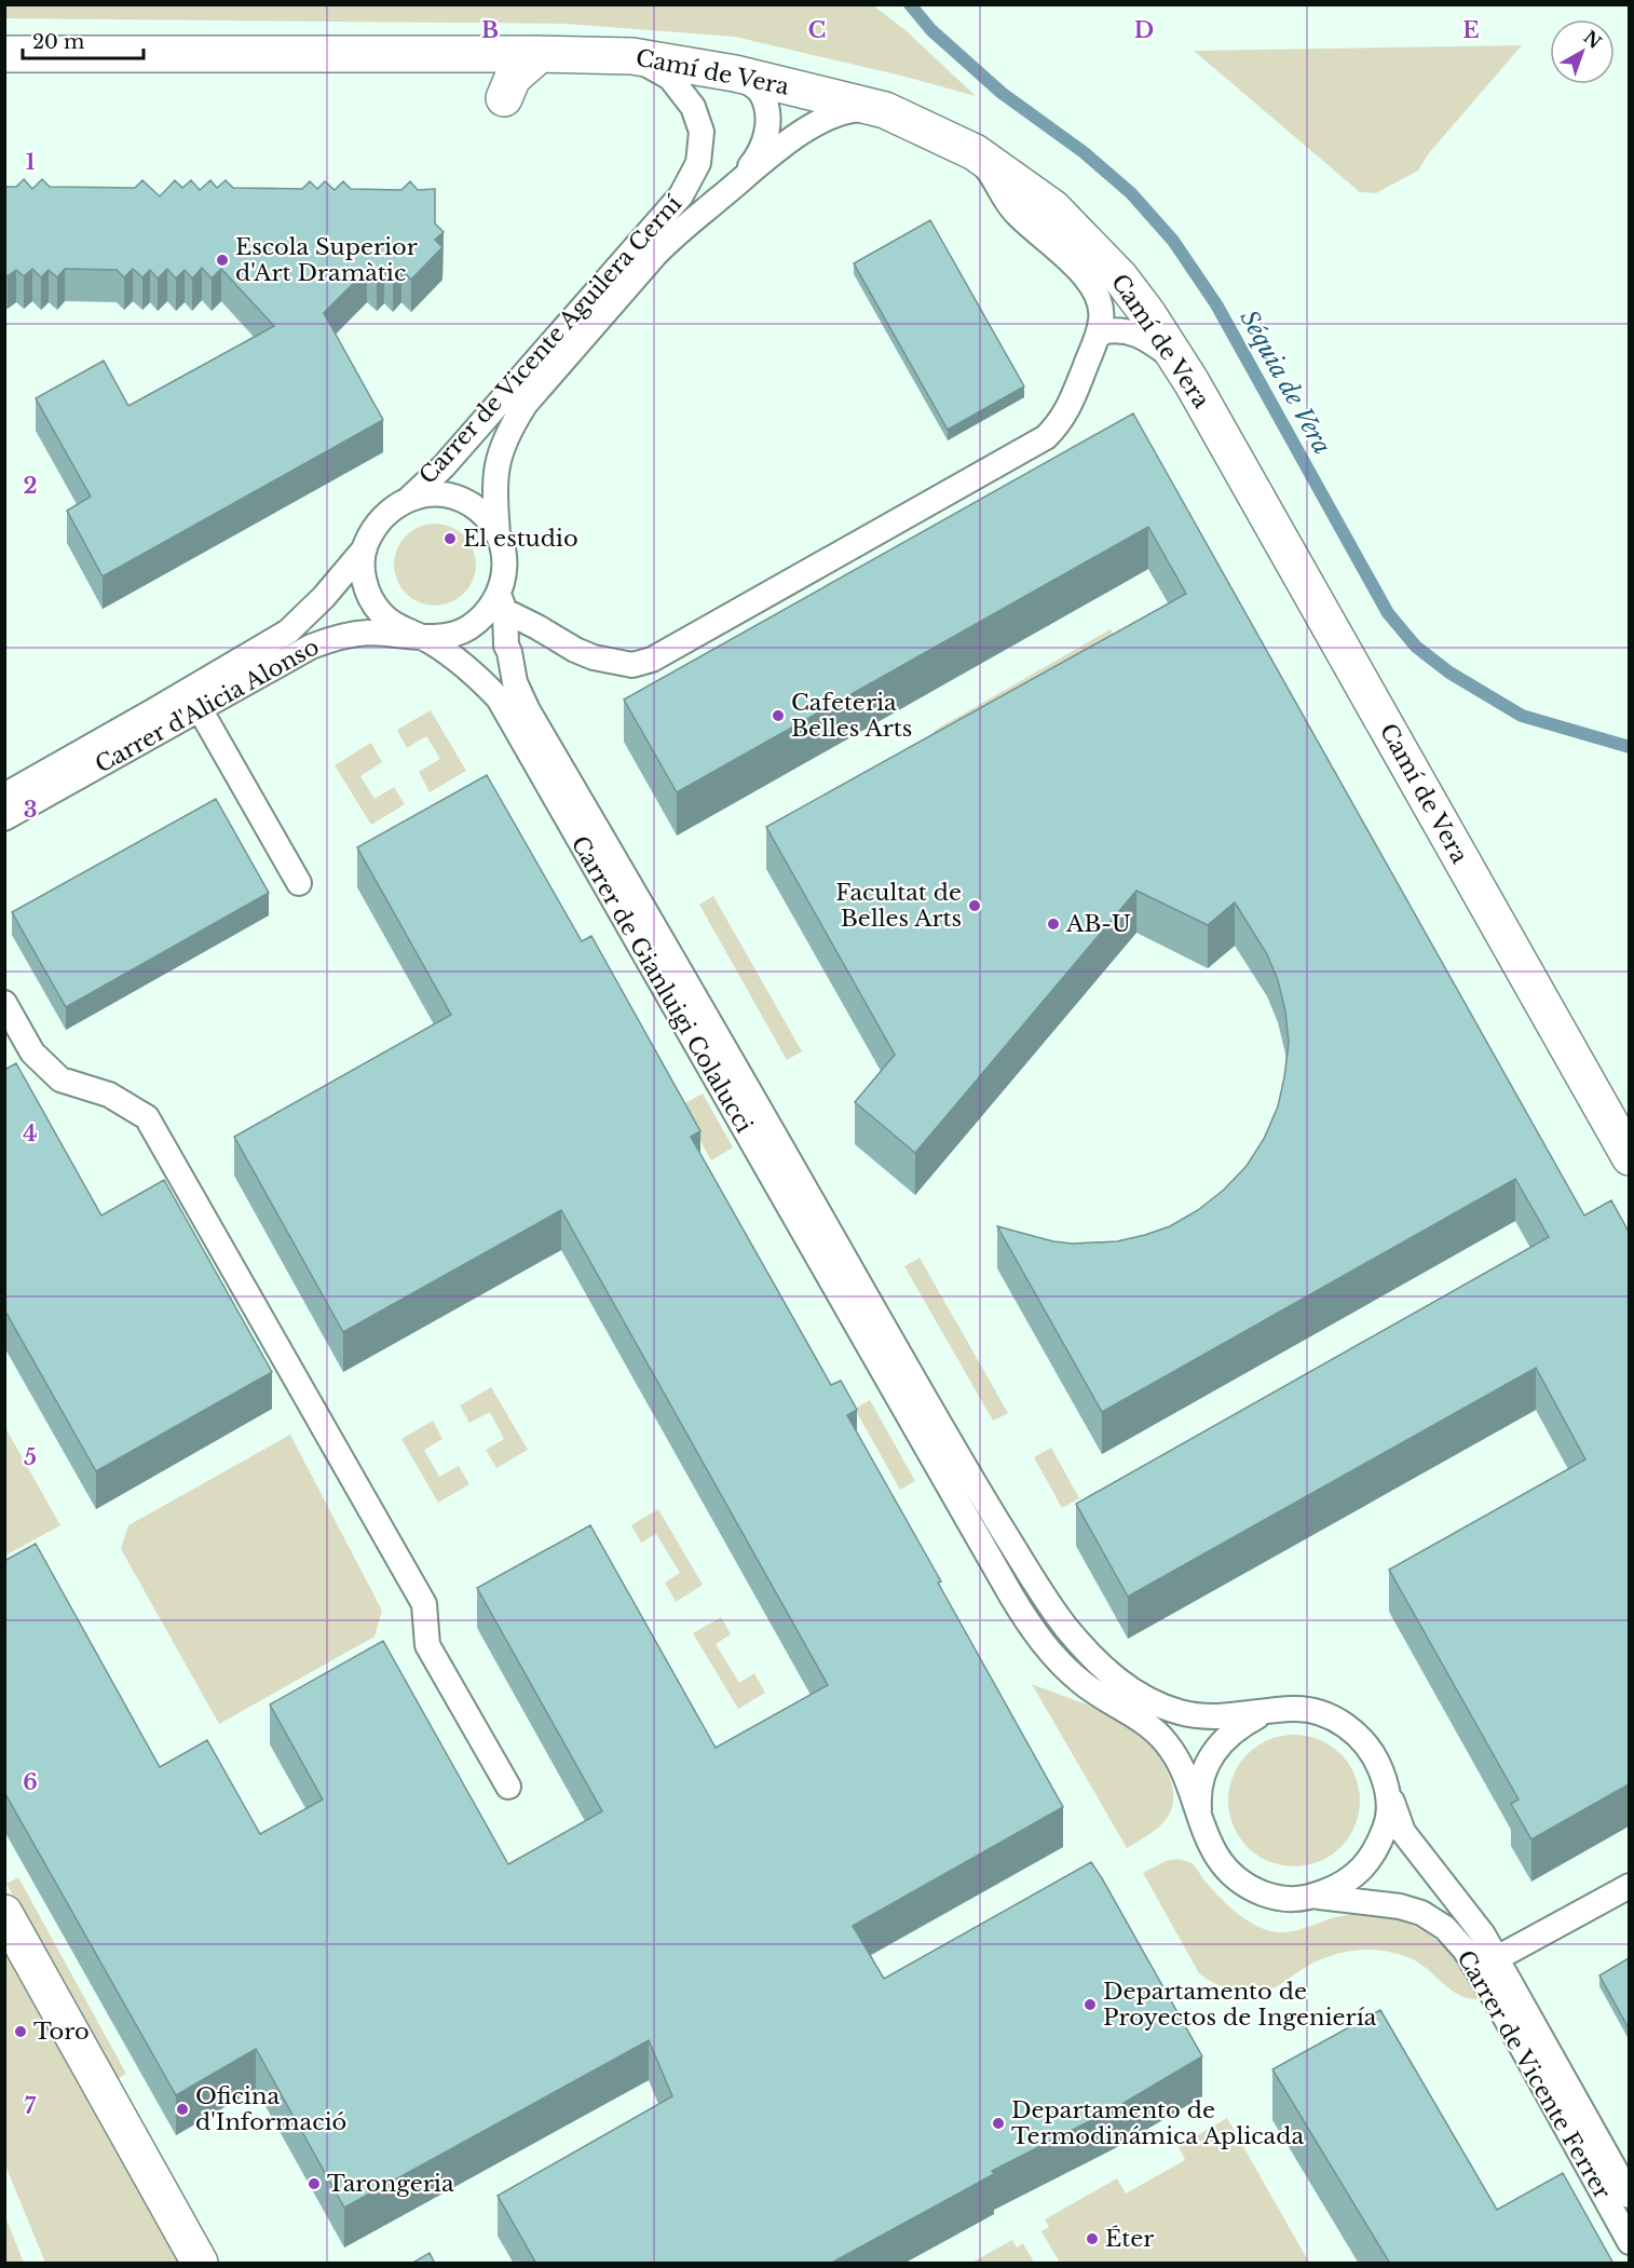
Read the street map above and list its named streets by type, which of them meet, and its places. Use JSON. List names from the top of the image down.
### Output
{
  "streets": {
    "street": ["Camí de Vera"],
    "lane": [
      "Carrer de Vicente Aguilera Cerní",
      "Carrer d'Alicia Alonso",
      "Carrer de Gianluigi Colalucci",
      "Carrer de Vicente Ferrer"
    ]
  },
  "crossings": [
    ["Camí de Vera", "Carrer de Vicente Aguilera Cerní"],
    ["Carrer de Vicente Aguilera Cerní", "Carrer d'Alicia Alonso"],
    ["Carrer de Vicente Aguilera Cerní", "Carrer de Gianluigi Colalucci"],
    ["Carrer d'Alicia Alonso", "Carrer de Gianluigi Colalucci"],
    ["Carrer de Gianluigi Colalucci", "Carrer de Vicente Ferrer"]
  ],
  "water": ["Séquia de Vera"],
  "places": [
    "Escola Superior d'Art Dramàtic",
    "El estudio",
    "Cafeteria Belles Arts",
    "Facultat de Belles Arts",
    "AB-U",
    "Departamento de Proyectos de Ingeniería",
    "Toro",
    "Oficina d'Informació",
    "Departamento de Termodinámica Aplicada",
    "Tarongeria",
    "Éter"
  ],
  "scale_bar": "20 m",
  "north": "top right",
  "grid": {
    "columns": [
      "B",
      "C",
      "D",
      "E"
    ],
    "rows": [
      "1",
      "2",
      "3",
      "4",
      "5",
      "6",
      "7"
    ]
  }
}
